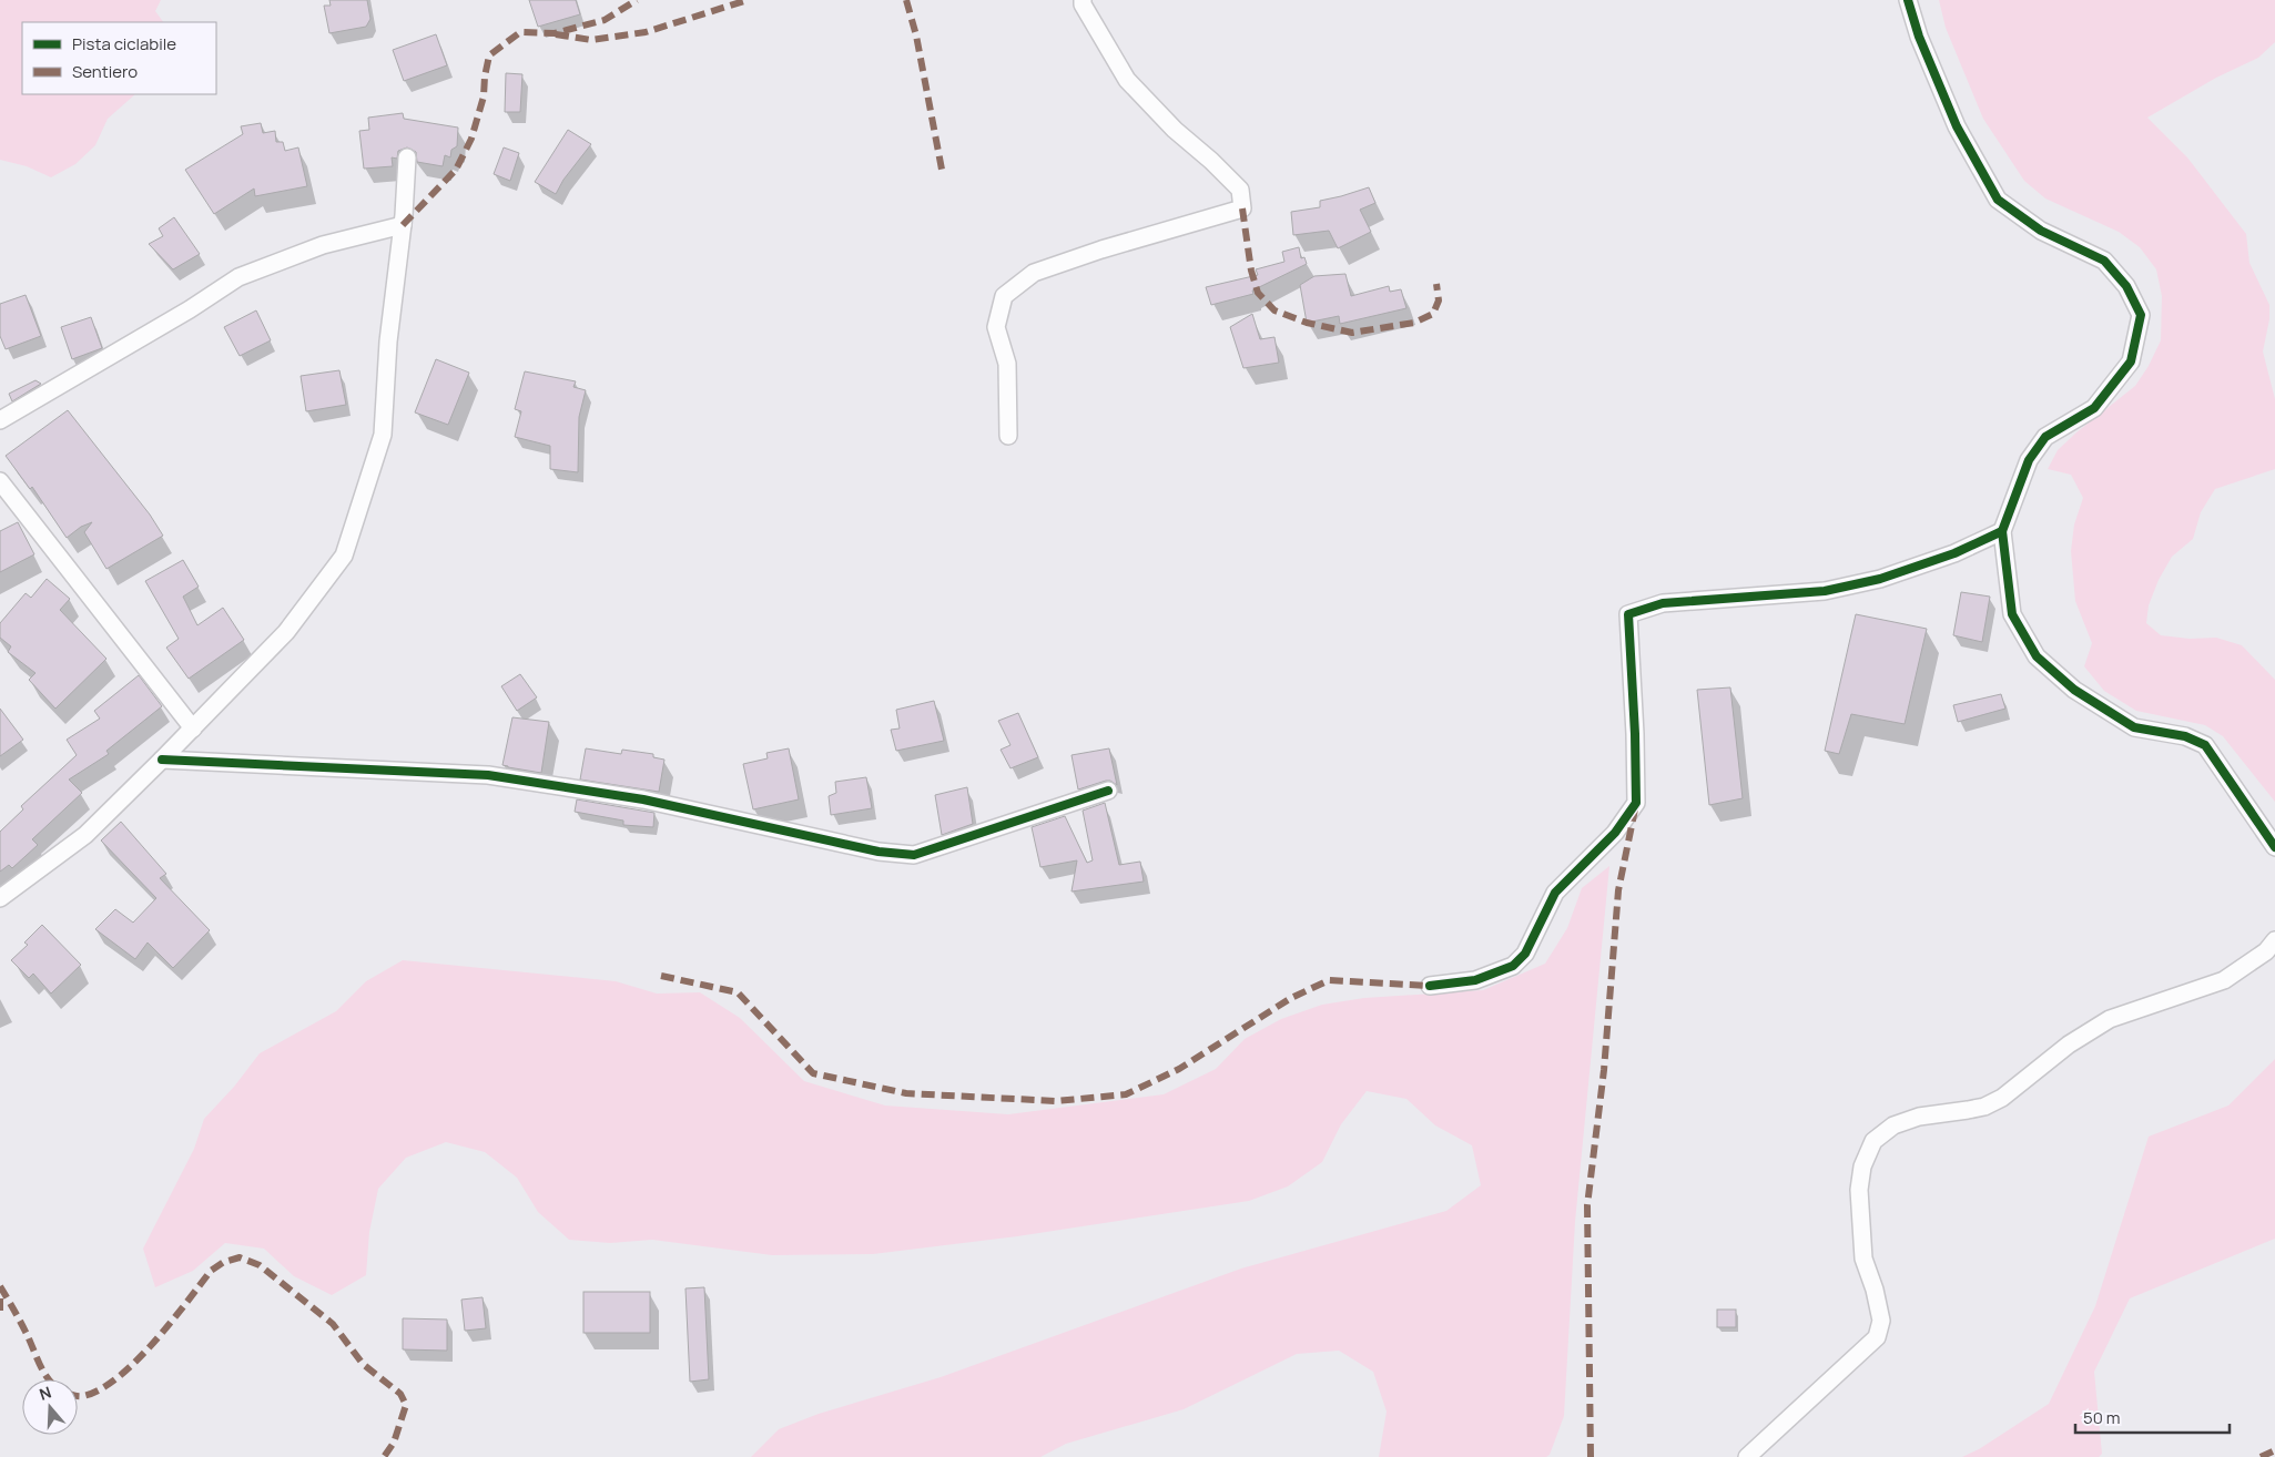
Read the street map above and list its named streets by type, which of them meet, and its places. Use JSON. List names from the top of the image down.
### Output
{
  "legend": ["Pista ciclabile", "Sentiero"],
  "scale_bar": "50 m",
  "north": "top"
}
